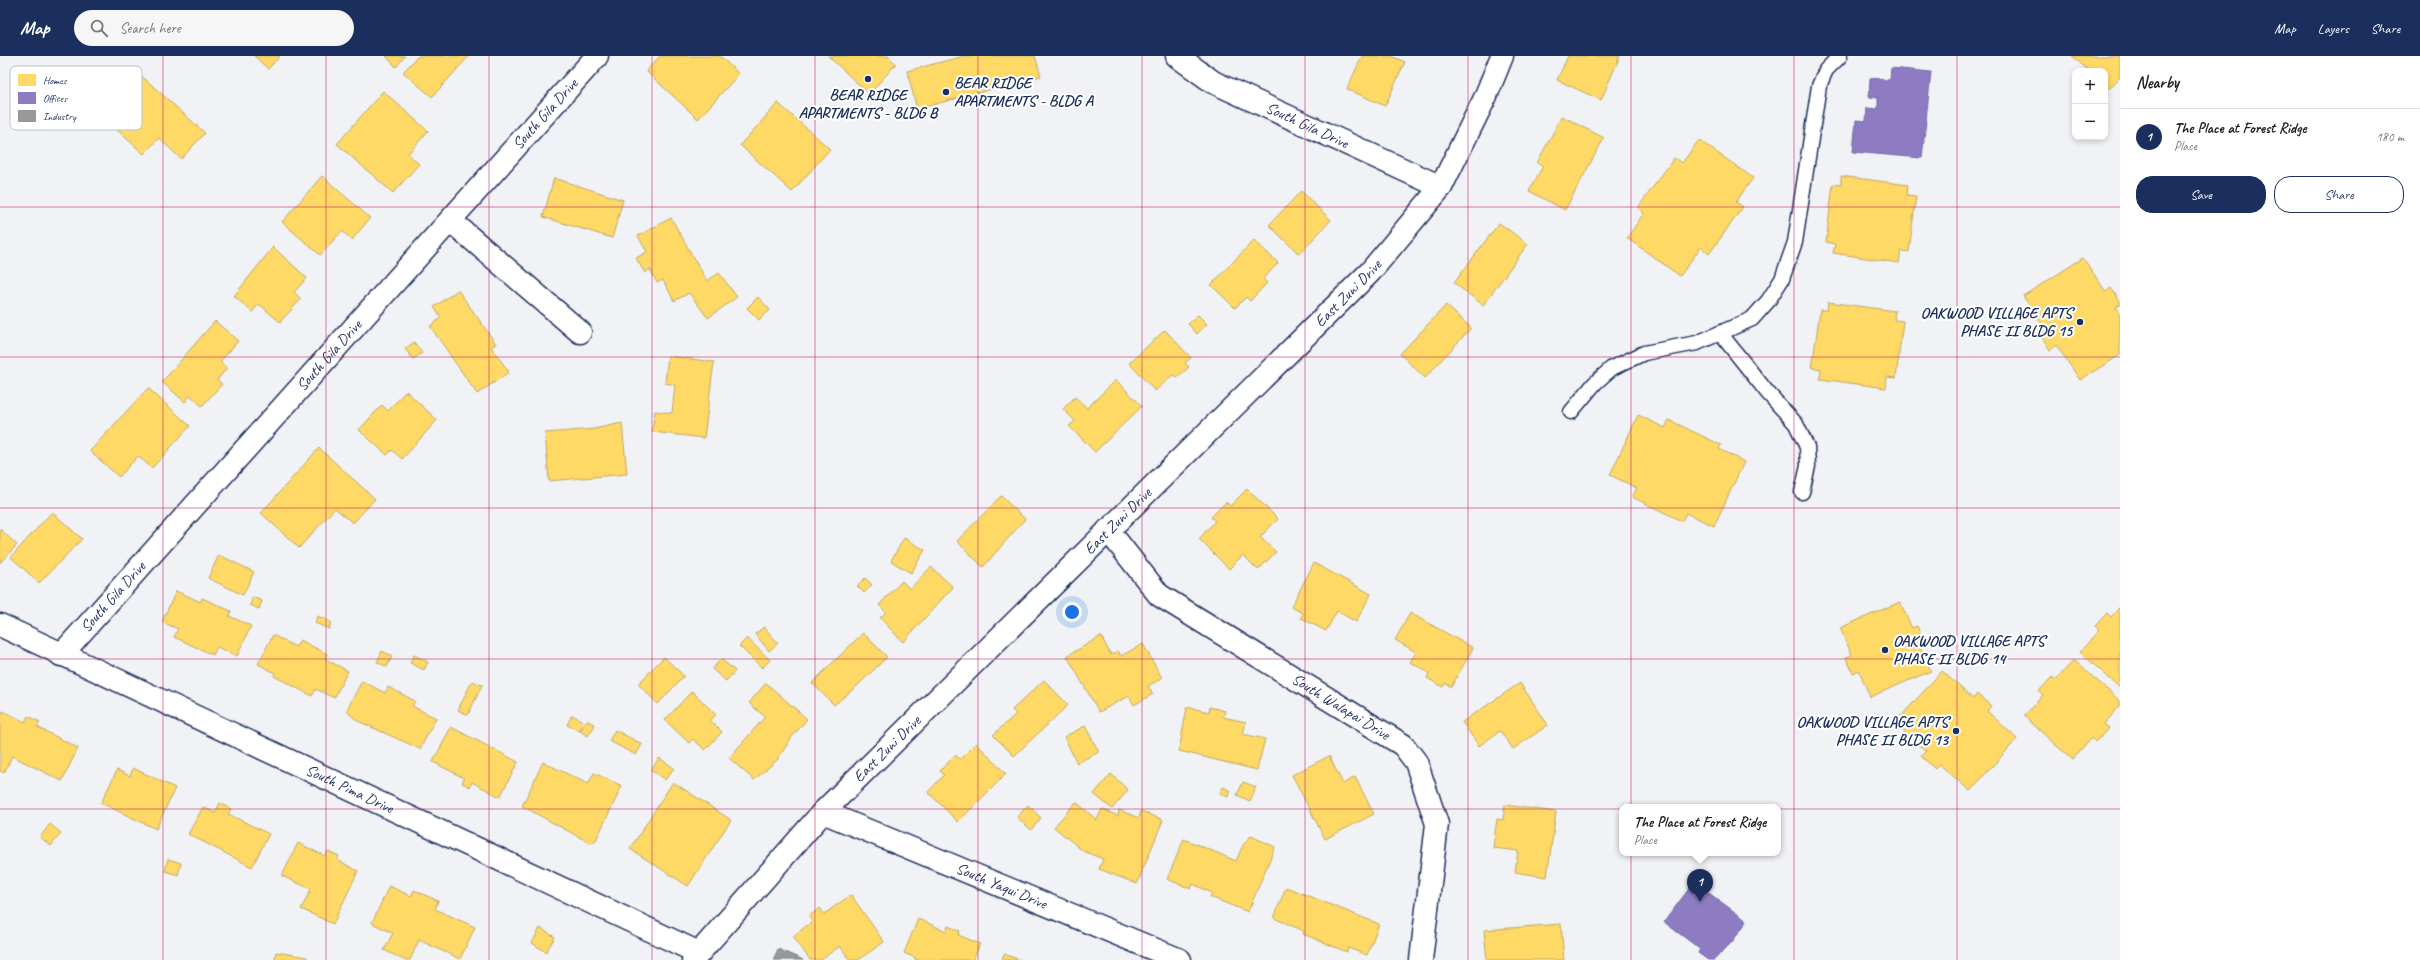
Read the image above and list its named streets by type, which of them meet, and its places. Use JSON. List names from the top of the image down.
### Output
{
  "streets": {
    "street": [
      "South Gila Drive",
      "East Zuni Drive",
      "South Walapai Drive",
      "South Pima Drive",
      "South Yaqui Drive"
    ]
  },
  "crossings": [
    ["South Gila Drive", "East Zuni Drive"],
    ["South Gila Drive", "South Pima Drive"],
    ["East Zuni Drive", "South Walapai Drive"],
    ["East Zuni Drive", "South Pima Drive"],
    ["East Zuni Drive", "South Yaqui Drive"]
  ],
  "places": [
    "BEAR RIDGE APARTMENTS - BLDG B",
    "BEAR RIDGE APARTMENTS - BLDG A",
    "OAKWOOD VILLAGE APTS PHASE II BLDG 15",
    "OAKWOOD VILLAGE APTS PHASE II BLDG 14",
    "OAKWOOD VILLAGE APTS PHASE II BLDG 13"
  ],
  "legend": ["Homes", "Offices", "Industry"],
  "page": {
    "header": "Map",
    "search": "Search here",
    "nav": ["Map", "Layers", "Share"],
    "heading": "Nearby",
    "map_buttons": ["+", "−"],
    "list": [
      {
        "mark": "1",
        "name": "The Place at Forest Ridge",
        "note": "Place",
        "value": "180 m"
      }
    ],
    "buttons": ["Save", "Share"],
    "popup": ["The Place at Forest Ridge", "Place"],
    "pins": "1"
  }
}
